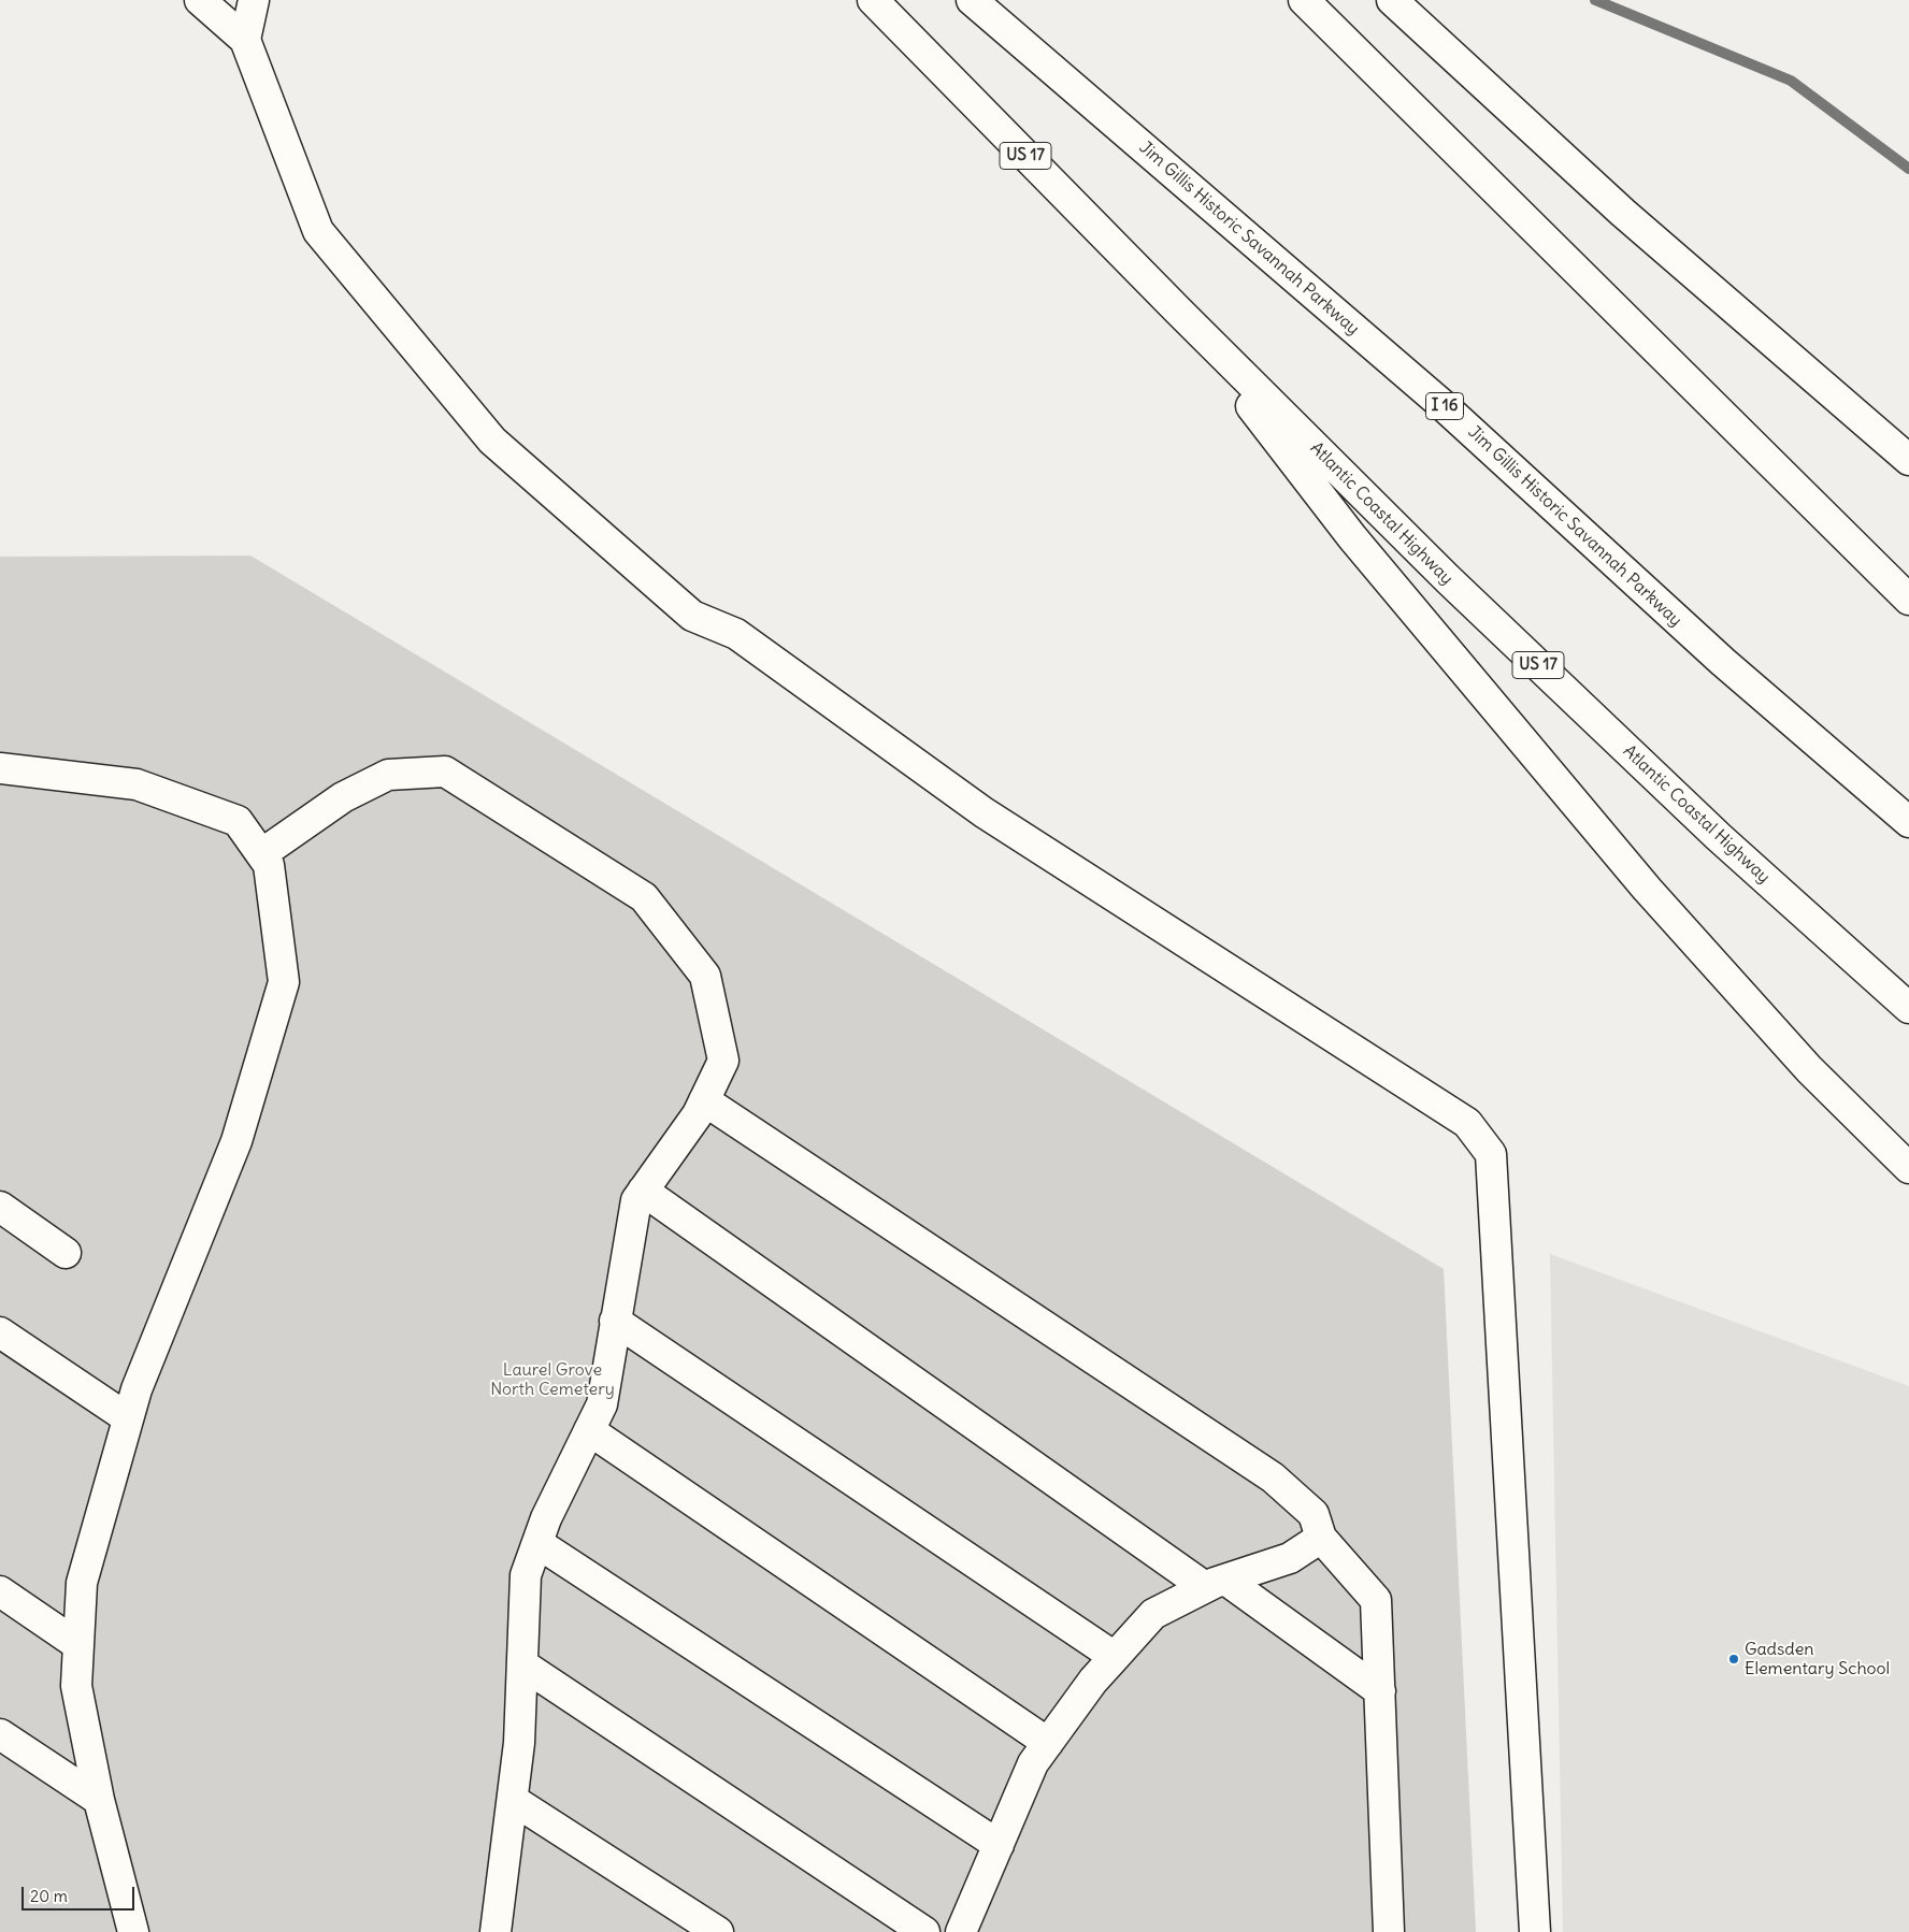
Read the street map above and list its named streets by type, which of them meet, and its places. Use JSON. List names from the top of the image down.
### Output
{
  "streets": {
    "main road": [
      "US 17",
      "Jim Gillis Historic Savannah Parkway",
      "I 16",
      "Atlantic Coastal Highway"
    ]
  },
  "parks": ["Laurel Grove North Cemetery"],
  "places": ["Gadsden Elementary School"],
  "scale_bar": "20 m"
}
